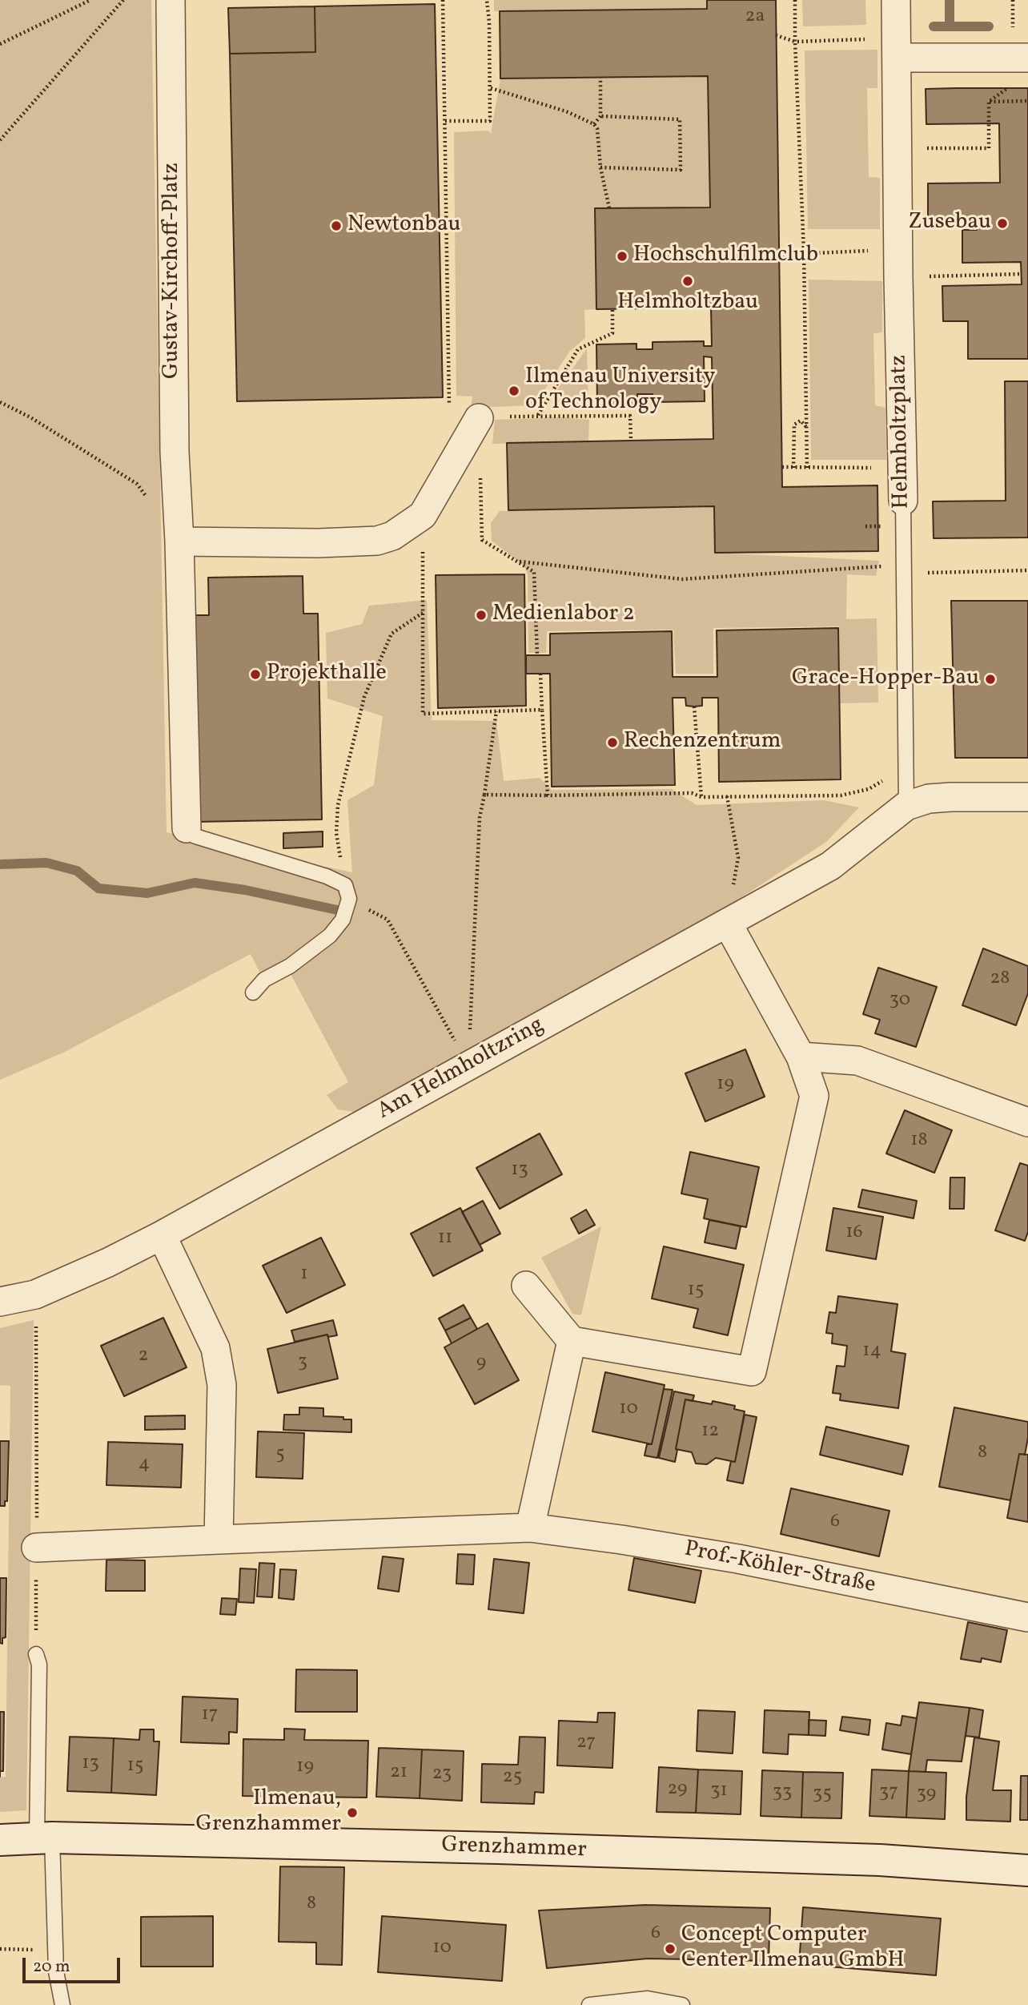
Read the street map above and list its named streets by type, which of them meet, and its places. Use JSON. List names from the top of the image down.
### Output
{
  "streets": {
    "main road": ["Grenzhammer"],
    "street": [
      "Gustav-Kirchoff-Platz",
      "Helmholtzplatz",
      "Am Helmholtzring",
      "Prof.-Köhler-Straße"
    ]
  },
  "crossings": [
    ["Helmholtzplatz", "Am Helmholtzring"]
  ],
  "places": [
    "Zusebau",
    "Newtonbau",
    "Hochschulfilmclub",
    "Helmholtzbau",
    "Ilmenau University of Technology",
    "Medienlabor 2",
    "Projekthalle",
    "Grace-Hopper-Bau",
    "Rechenzentrum",
    "Ilmenau, Grenzhammer",
    "Concept Computer Center Ilmenau GmbH"
  ],
  "house_numbers": [
    "2a",
    "28",
    "30",
    "19",
    "18",
    "13",
    "16",
    "11",
    "1",
    "15",
    "14",
    "2",
    "3",
    "9",
    "10",
    "12",
    "8",
    "5",
    "4",
    "6",
    "17",
    "27",
    "13",
    "15",
    "19",
    "21",
    "23",
    "25",
    "29",
    "31",
    "33",
    "37",
    "35",
    "39",
    "8",
    "6",
    "10"
  ],
  "scale_bar": "20 m"
}
